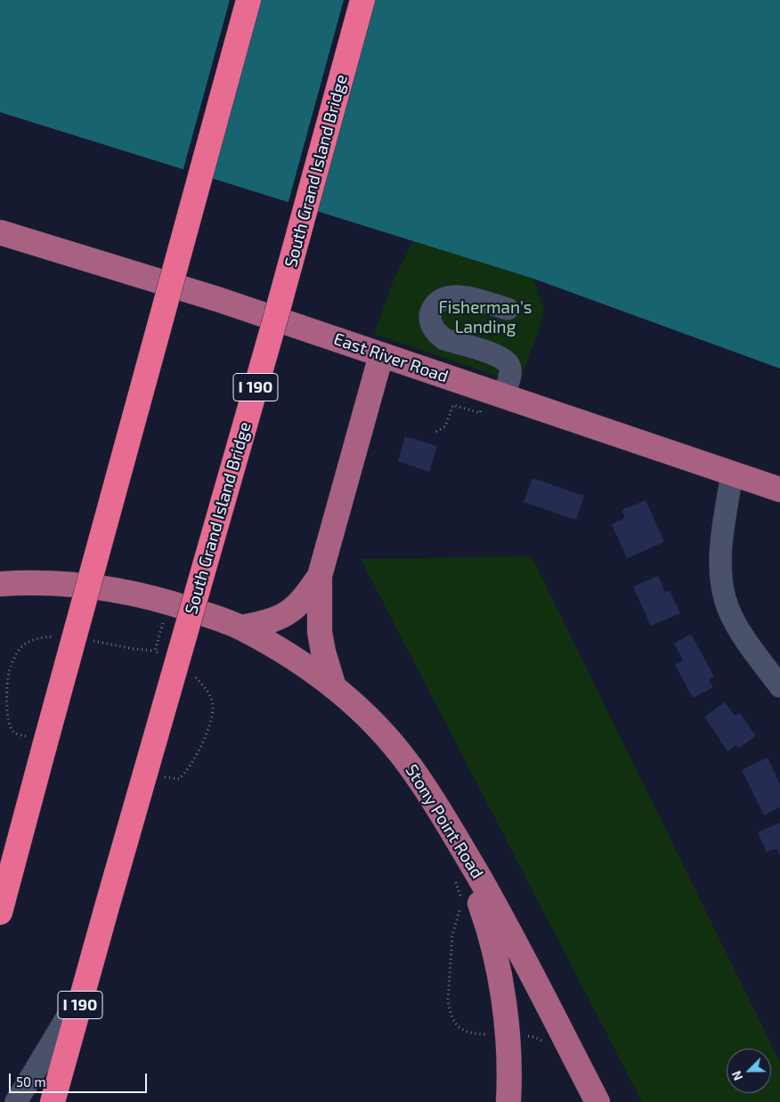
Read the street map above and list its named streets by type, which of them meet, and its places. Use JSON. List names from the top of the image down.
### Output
{
  "streets": {
    "highway": ["South Grand Island Bridge", "I 190"],
    "main road": ["East River Road", "Stony Point Road"]
  },
  "crossings": [
    ["South Grand Island Bridge", "I 190"]
  ],
  "parks": ["Fisherman's Landing"],
  "scale_bar": "50 m",
  "north": "bottom left"
}
